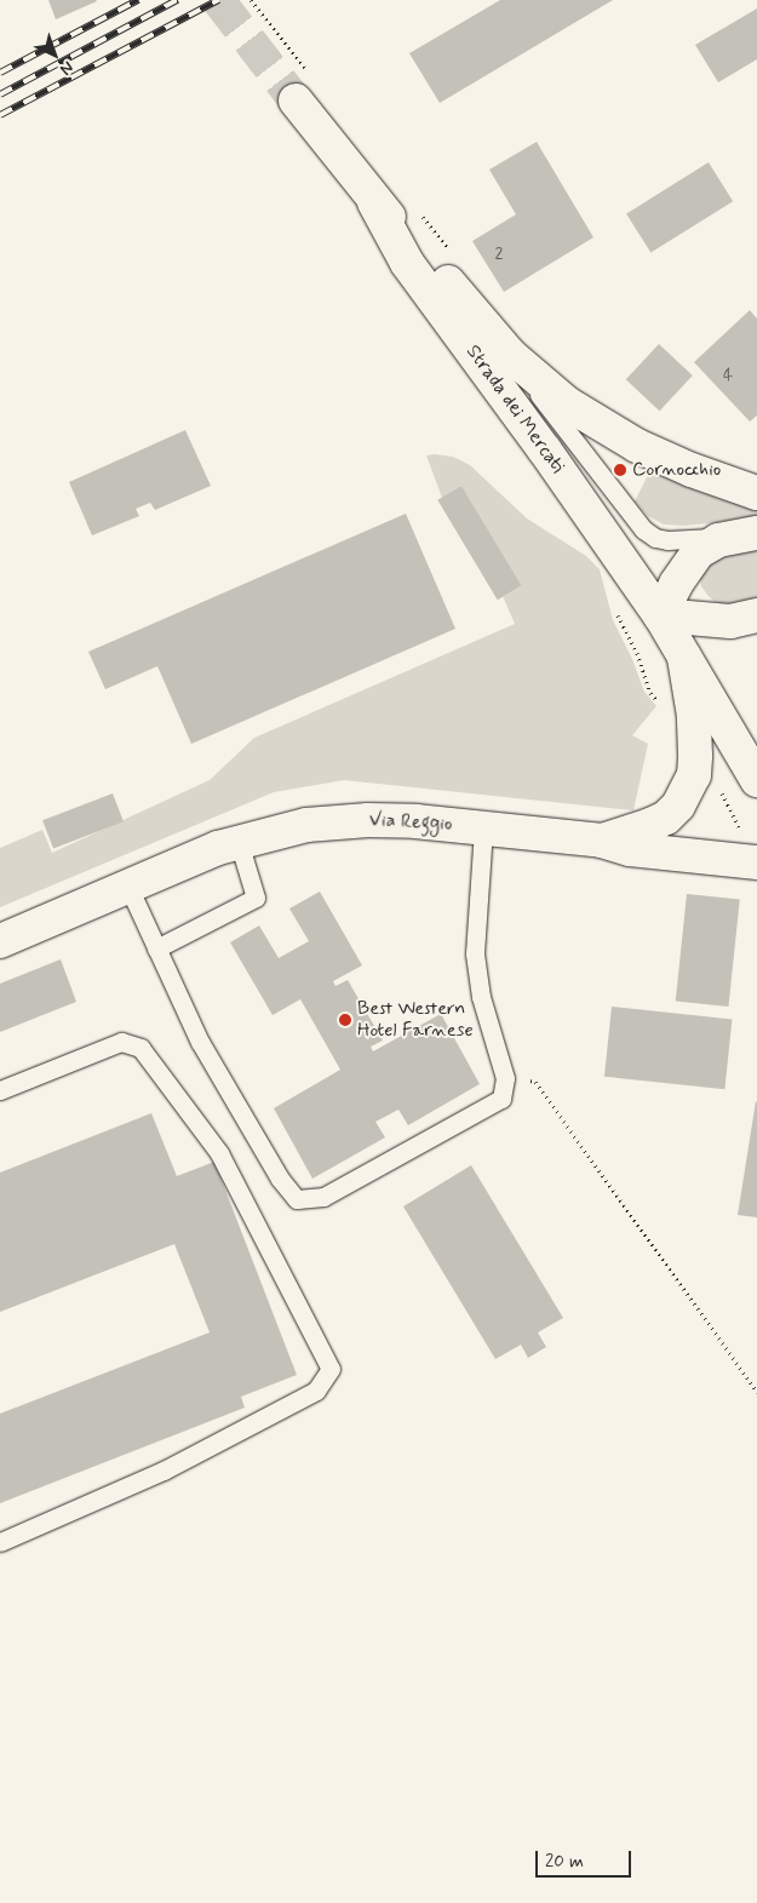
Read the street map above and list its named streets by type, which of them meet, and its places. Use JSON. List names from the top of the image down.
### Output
{
  "streets": {
    "street": ["Strada dei Mercati", "Via Reggio"]
  },
  "places": ["Cornocchio", "Best Western Hotel Farnese"],
  "house_numbers": ["2", "4"],
  "scale_bar": "20 m",
  "north": "bottom right"
}
